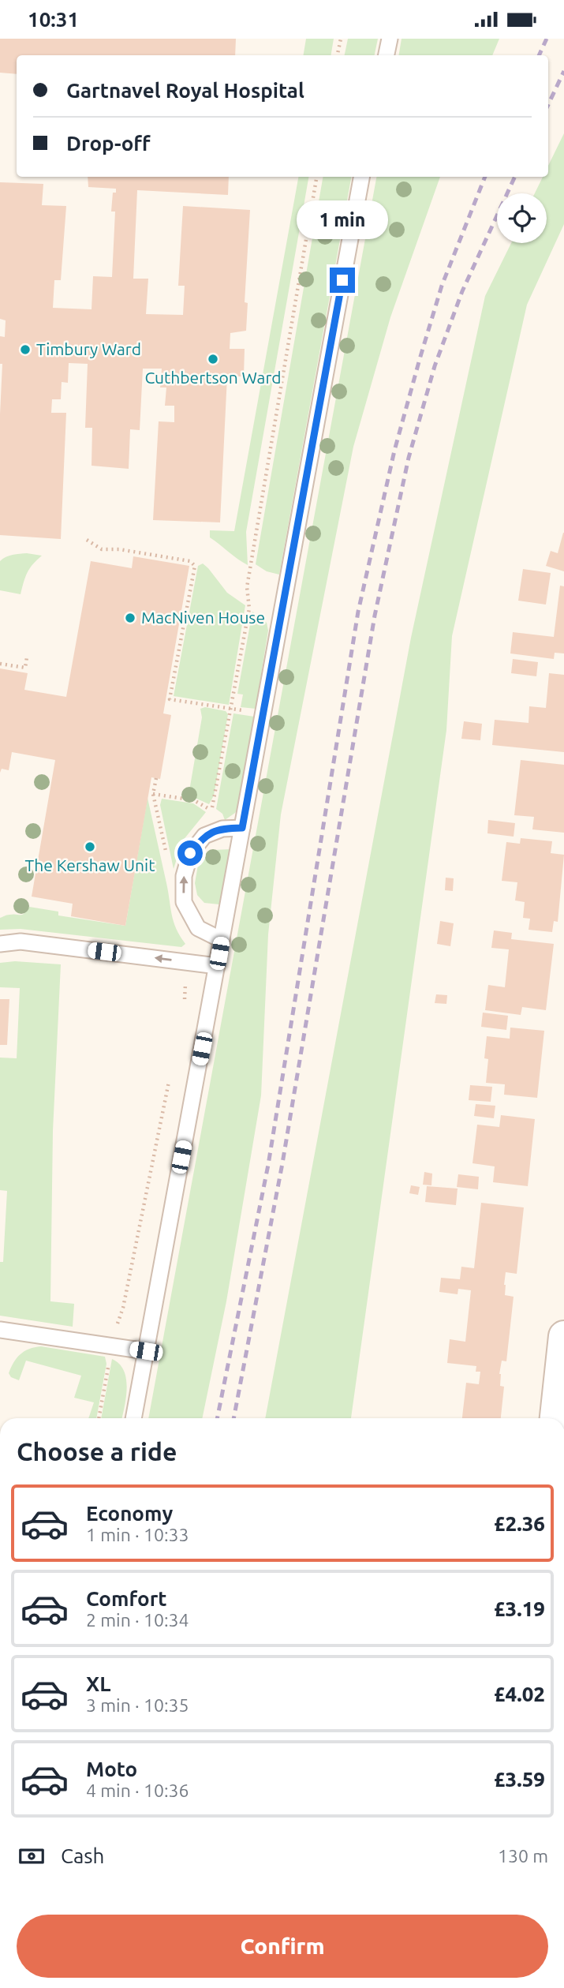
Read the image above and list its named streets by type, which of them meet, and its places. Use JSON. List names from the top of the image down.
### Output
{
  "places": [
    "Timbury Ward",
    "Cuthbertson Ward",
    "MacNiven House",
    "The Kershaw Unit"
  ],
  "page": {
    "status": "10:31",
    "banner": ["Gartnavel Royal Hospital", "Drop-off"],
    "bubble": "1 min",
    "heading": "Choose a ride",
    "list": [
      {
        "name": "Economy",
        "note": "1 min · 10:33",
        "value": "£2.36"
      },
      {
        "name": "Comfort",
        "note": "2 min · 10:34",
        "value": "£3.19"
      },
      {
        "name": "XL",
        "note": "3 min · 10:35",
        "value": "£4.02"
      },
      {
        "name": "Moto",
        "note": "4 min · 10:36",
        "value": "£3.59"
      }
    ],
    "pay": ["Cash", "130 m"],
    "buttons": "Confirm"
  }
}
